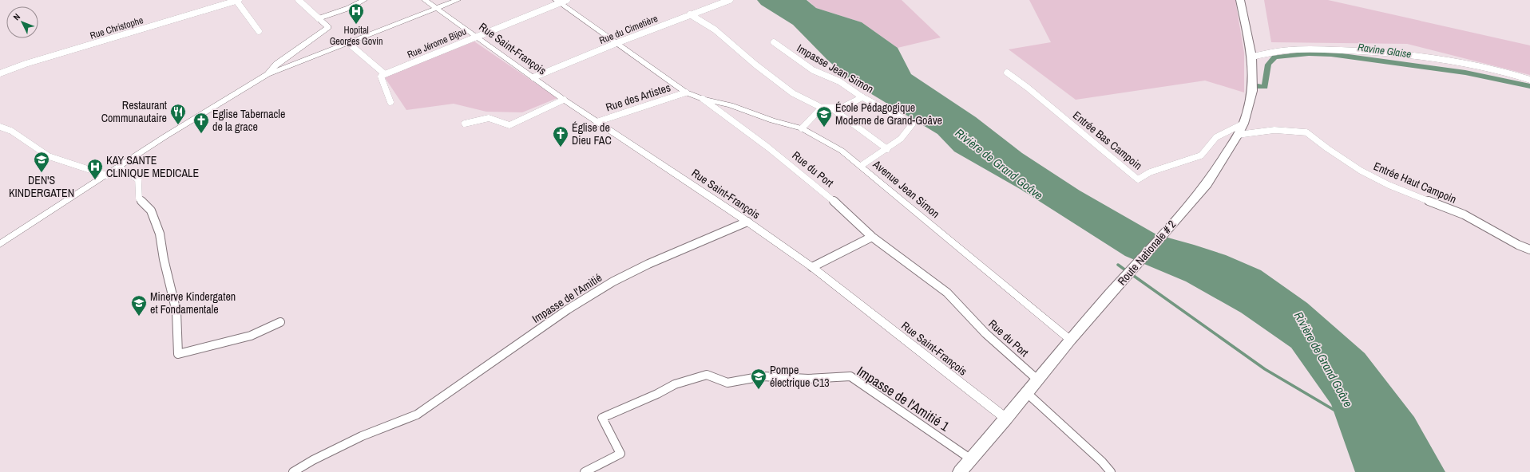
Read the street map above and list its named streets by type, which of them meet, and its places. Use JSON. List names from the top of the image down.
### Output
{
  "streets": {
    "main road": ["Route Nationale # 2"],
    "street": [
      "Rue Christophe",
      "Rue du Cimetière",
      "Rue Jérome Bijou",
      "Rue Saint-François",
      "Impasse Jean Simon",
      "Rue des Artistes",
      "Entrée Bas Campoin",
      "Rue du Port",
      "Entrée Haut Campoin",
      "Avenue Jean Simon",
      "Impasse de l'Amitié",
      "Impasse de l'Amitié 1"
    ]
  },
  "crossings": [
    ["Rue du Cimetière", "Rue Saint-François"],
    ["Rue du Cimetière", "Rue du Port"],
    ["Rue Jérome Bijou", "Rue Saint-François"],
    ["Rue Jérome Bijou", "Rue du Port"],
    ["Rue Saint-François", "Rue des Artistes"],
    ["Rue Saint-François", "Route Nationale # 2"],
    ["Rue Saint-François", "Impasse de l'Amitié"],
    ["Impasse Jean Simon", "Avenue Jean Simon"],
    ["Rue des Artistes", "Rue du Port"],
    ["Entrée Bas Campoin", "Route Nationale # 2"],
    ["Rue du Port", "Avenue Jean Simon"],
    ["Rue du Port", "Route Nationale # 2"],
    ["Entrée Haut Campoin", "Route Nationale # 2"],
    ["Avenue Jean Simon", "Route Nationale # 2"],
    ["Route Nationale # 2", "Impasse de l'Amitié 1"]
  ],
  "water": ["Ravine Glaise", "Rivière de Grand Goâve"],
  "places": {
    "hospital": ["Hopital Georges Govin", "KAY SANTE CLINIQUE MEDICALE"],
    "restaurant": ["Restaurant Communautaire"],
    "school or university": [
      "École Pédagogique Moderne de Grand-Goâve",
      "DEN'S KINDERGATEN",
      "Minerve Kindergaten et Fondamentale",
      "Pompe électrique C13"
    ],
    "church": ["Eglise Tabernacle de la grace", "Église de Dieu FAC"]
  },
  "north": "top left"
}
